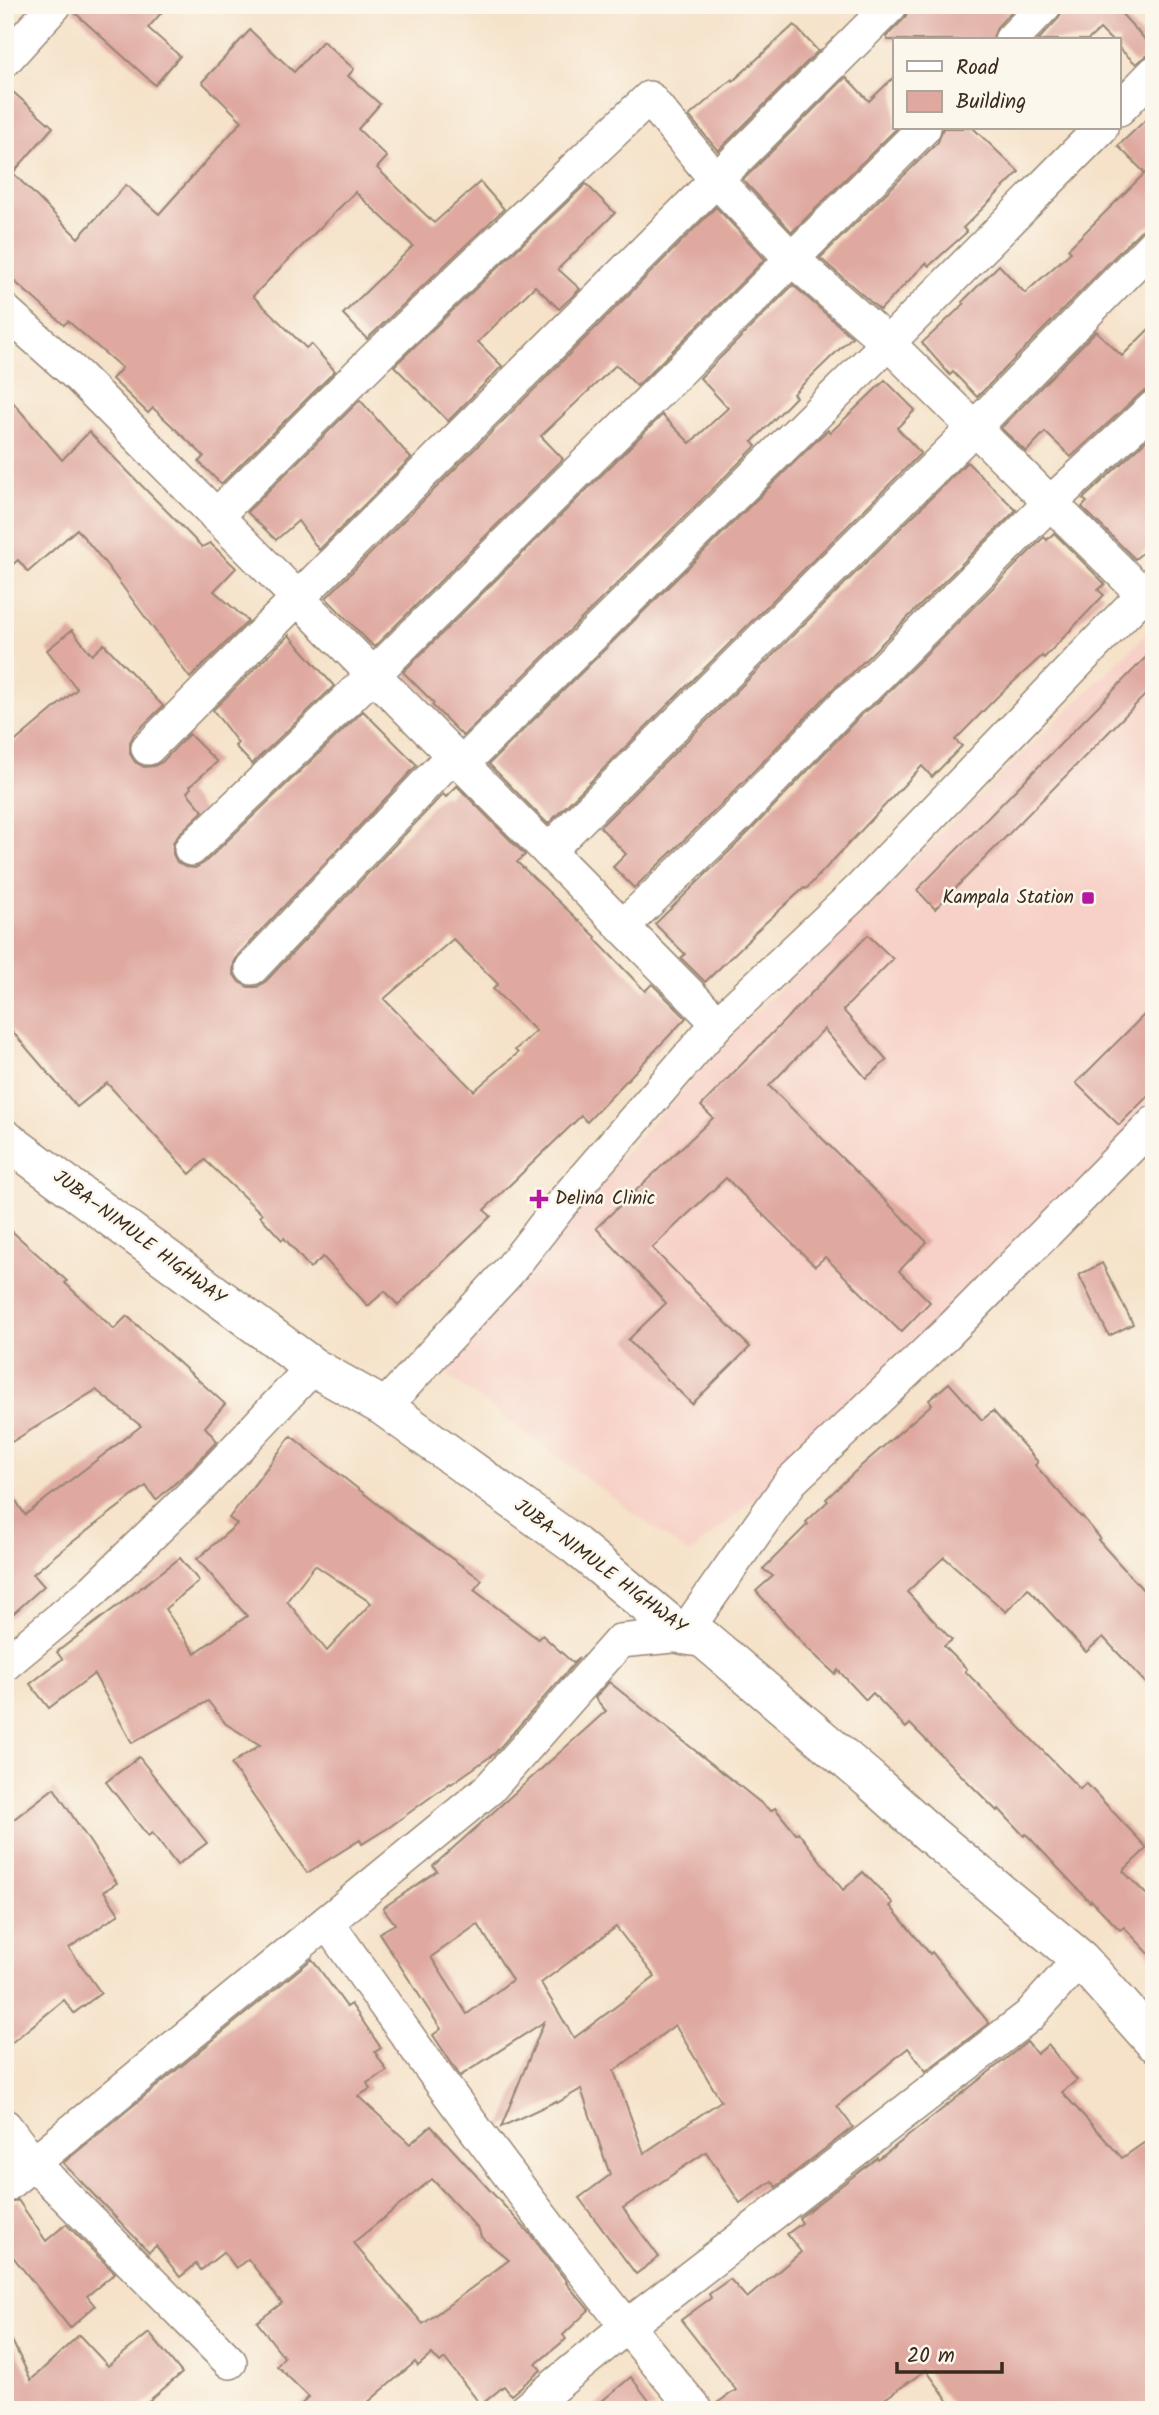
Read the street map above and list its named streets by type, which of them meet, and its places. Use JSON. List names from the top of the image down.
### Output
{
  "streets": {
    "main road": ["JUBA–NIMULE HIGHWAY"]
  },
  "places": {
    "transit": ["Kampala Station"],
    "health": ["Delina Clinic"]
  },
  "legend": ["Road", "Building"],
  "scale_bar": "20 m"
}
